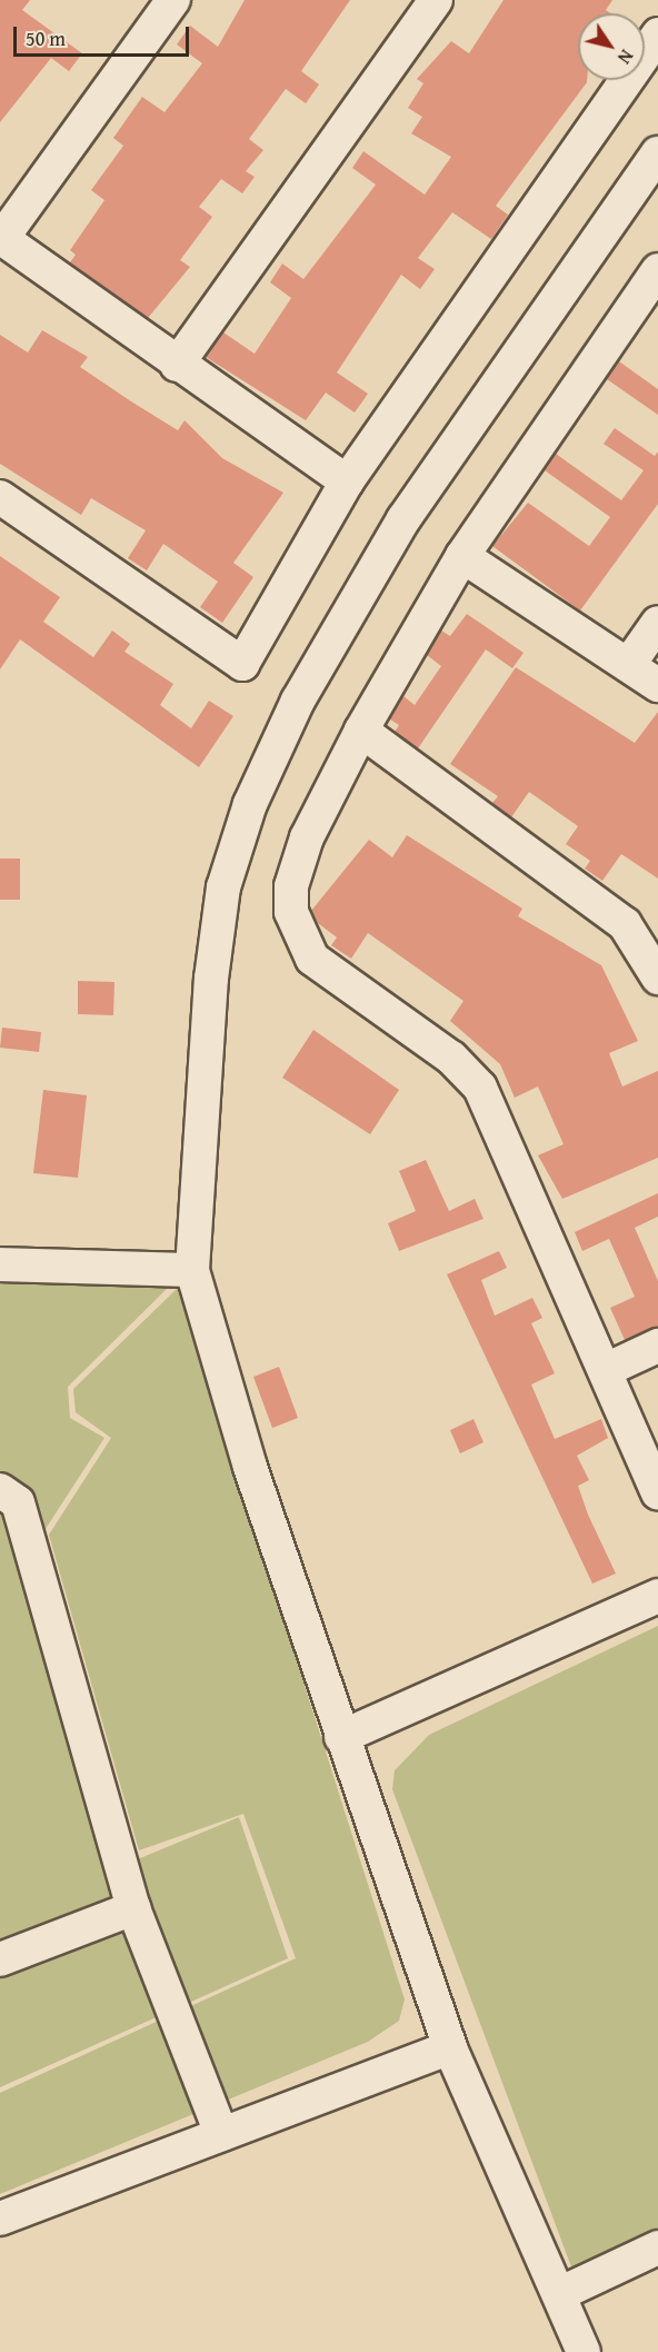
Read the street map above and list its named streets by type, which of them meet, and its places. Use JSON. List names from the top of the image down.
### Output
{
  "scale_bar": "50 m",
  "north": "bottom right"
}
